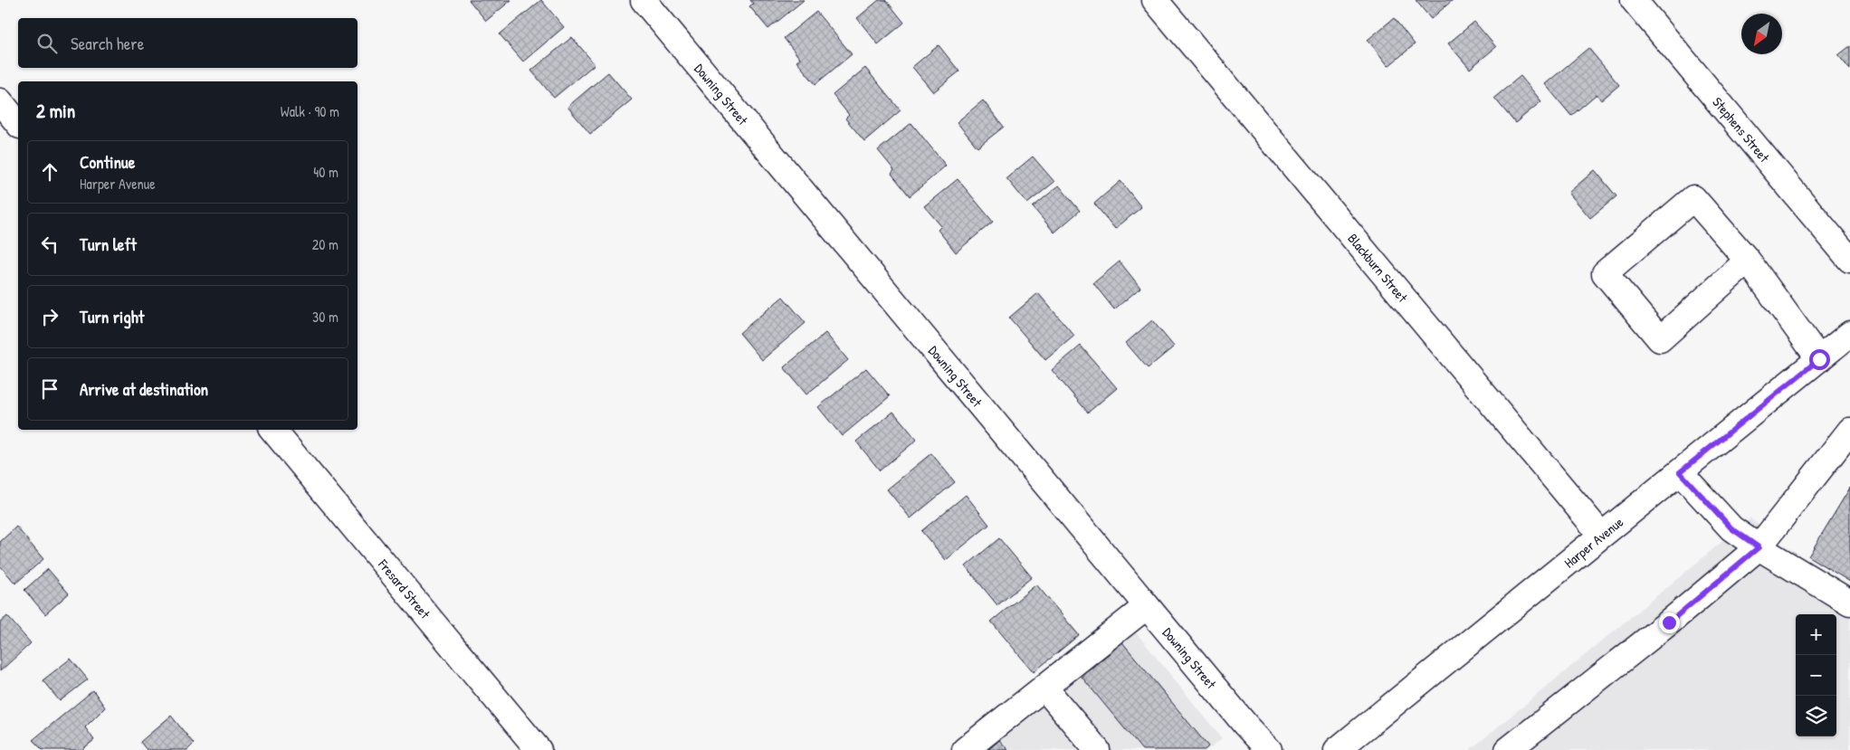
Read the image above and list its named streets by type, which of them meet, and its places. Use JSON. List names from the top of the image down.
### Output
{
  "streets": {
    "street": [
      "Downing Street",
      "Stephens Street",
      "Blackburn Street",
      "Harper Avenue",
      "Fresard Street"
    ]
  },
  "crossings": [
    ["Blackburn Street", "Harper Avenue"]
  ],
  "north": "bottom left",
  "page": {
    "search": "Search here",
    "heading": ["2 min", "Walk · 90 m"],
    "list": [
      ["Continue", "Harper Avenue", "40 m"],
      ["Turn left", "20 m"],
      ["Turn right", "30 m"],
      "Arrive at destination"
    ],
    "map_buttons": ["+", "−"]
  }
}
